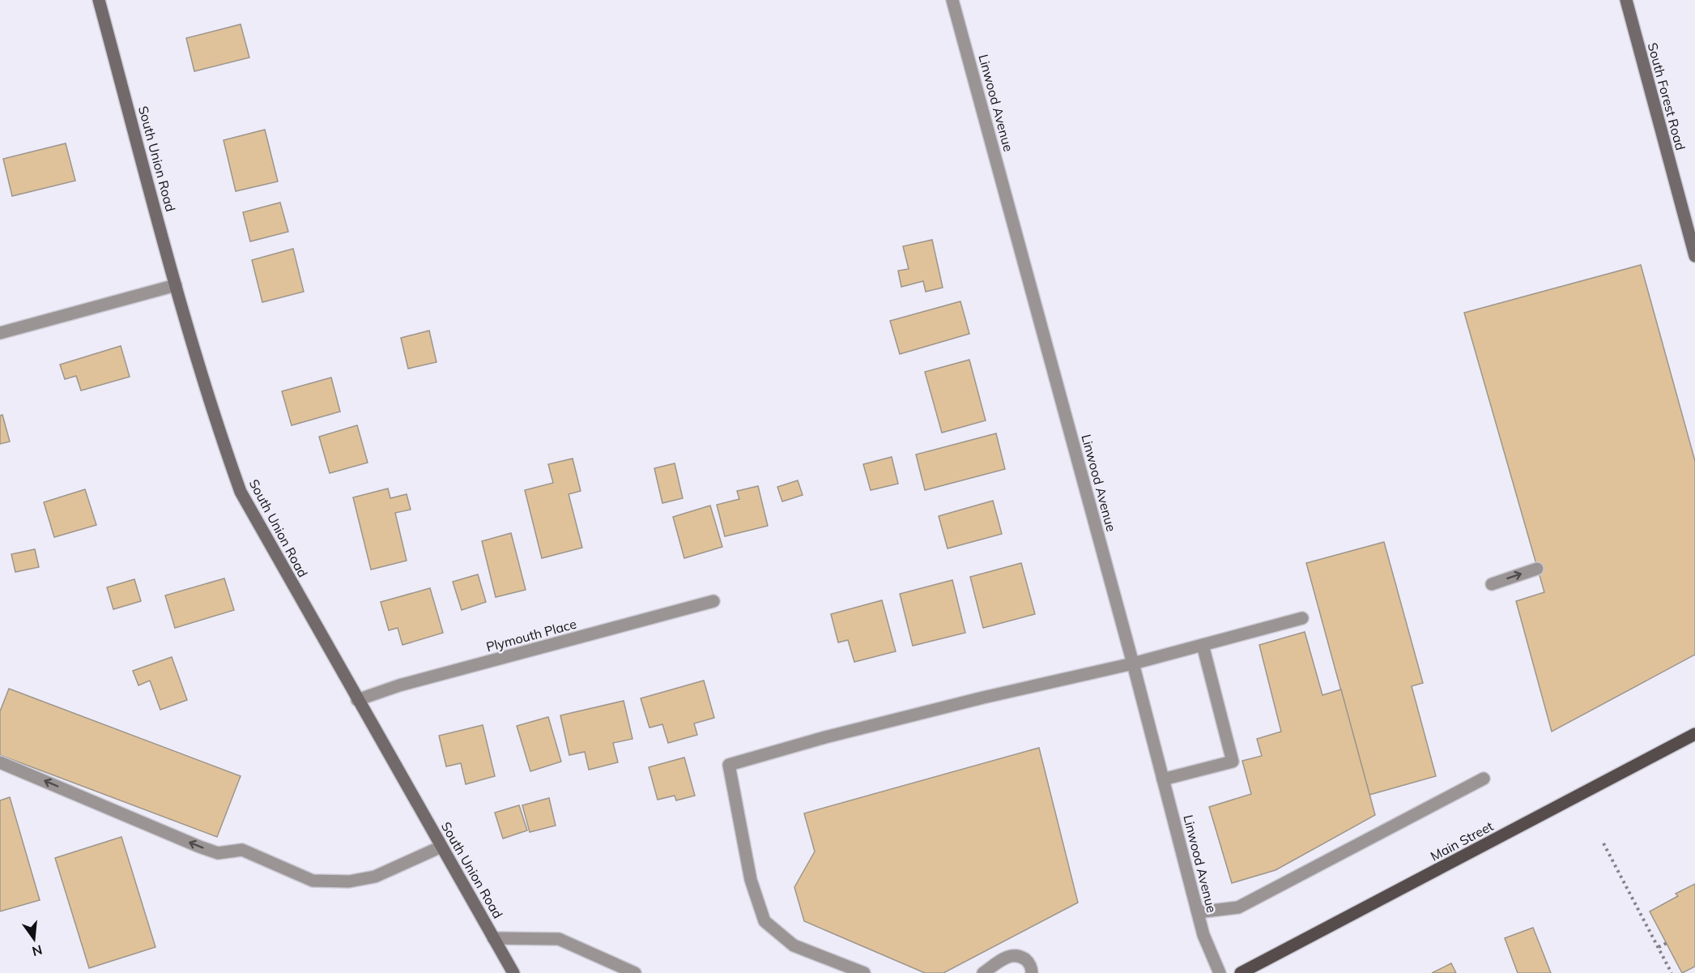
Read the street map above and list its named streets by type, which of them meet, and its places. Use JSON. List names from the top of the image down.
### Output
{
  "streets": {
    "main road": ["South Forest Road", "South Union Road", "Main Street"],
    "street": ["Linwood Avenue", "Plymouth Place"]
  },
  "crossings": [
    ["South Union Road", "Plymouth Place"]
  ],
  "north": "bottom"
}
